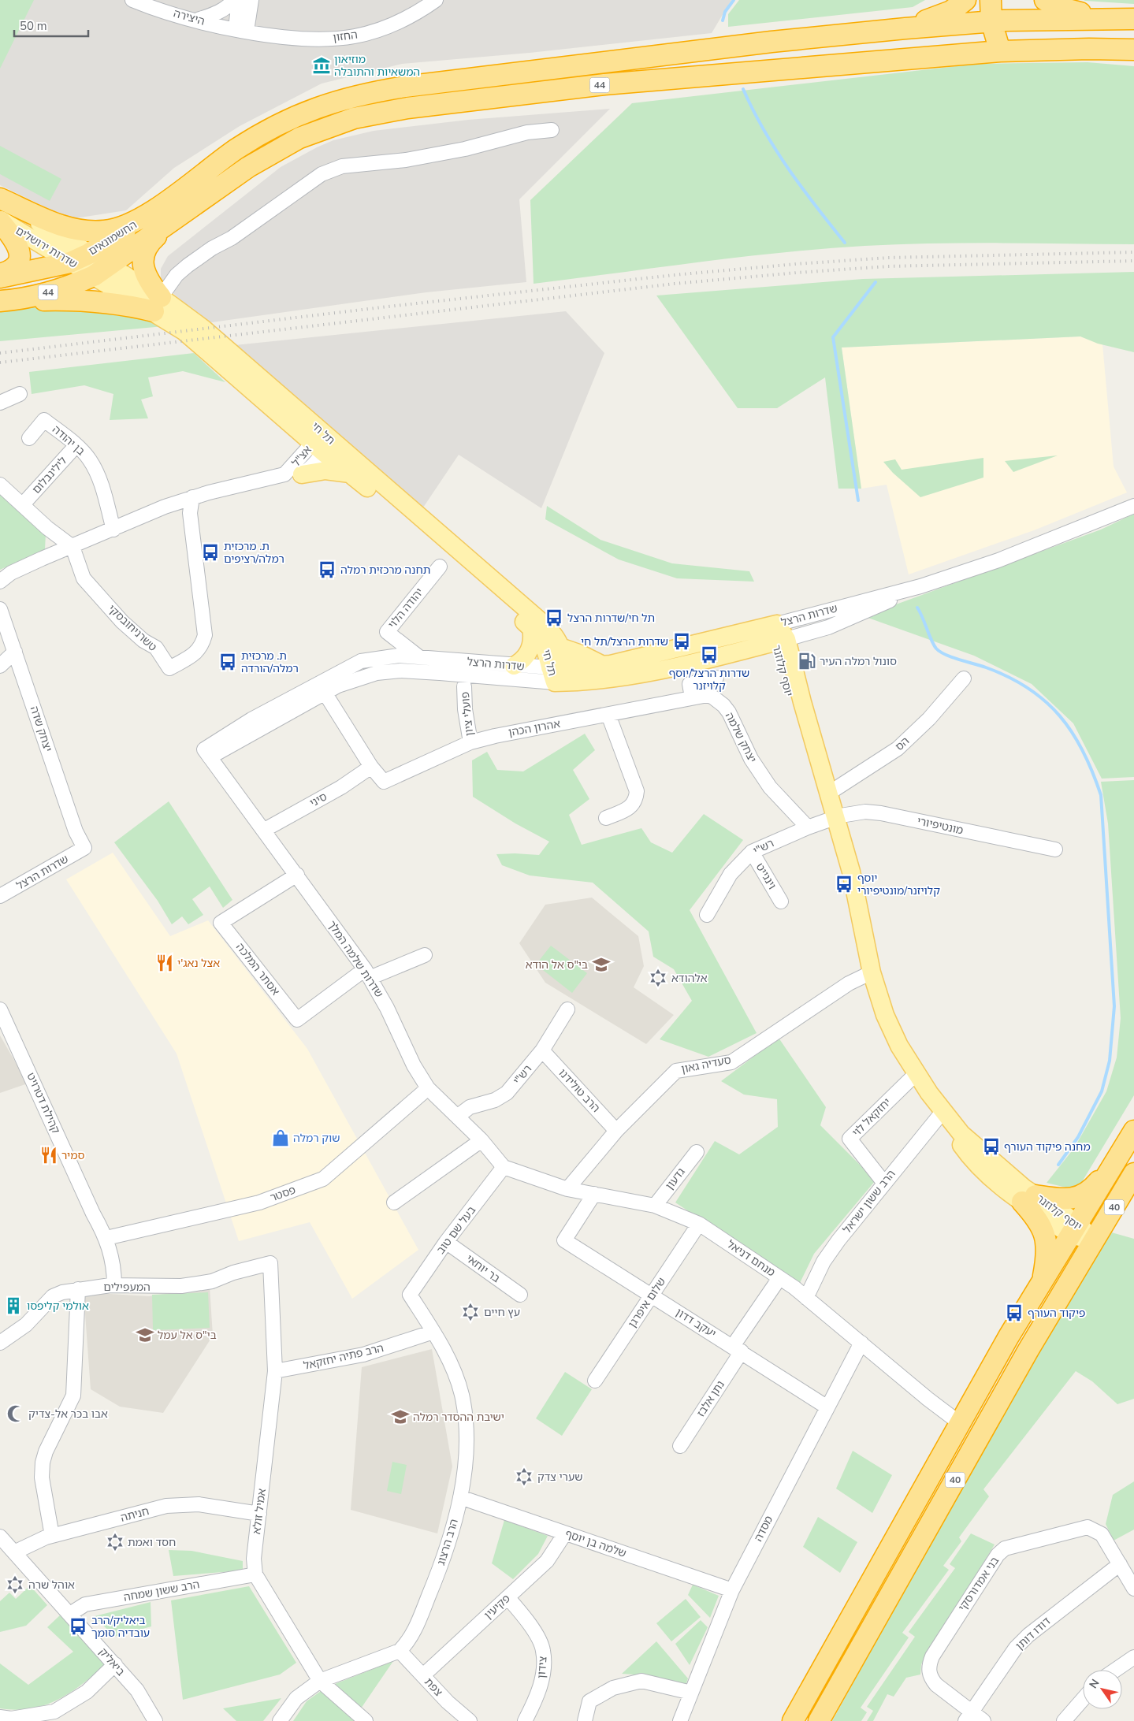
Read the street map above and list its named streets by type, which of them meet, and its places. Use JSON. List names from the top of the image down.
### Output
{
  "streets": {
    "highway": ["44", "החשמונאים", "40"],
    "main road": [
      "שדרות ירושלים",
      "תל חי",
      "שדרות הרצל",
      "יוסף קלוזנר"
    ],
    "street": [
      "היצירה",
      "החזון",
      "בן יהודה",
      "אצ\"ל",
      "לילינבלום",
      "יהודה הלוי",
      "טשרניחובסקי",
      "פועלי ציון",
      "אהרון הכהן",
      "יצחק שדה",
      "יצחק שלמה",
      "הס",
      "סיני",
      "מונטיפיורי",
      "רש\"י",
      "וינגייט",
      "שדרות שלמה המלך",
      "אסתר המלכה",
      "סעדיה גאון",
      "הרב טולידנו",
      "קהילת דטרויט",
      "יחזקאל לוי",
      "גדעון",
      "פסטר",
      "הרב ששון ישראל",
      "בעל שם טוב",
      "מנחם דניאל",
      "בר יוחאי",
      "המעפילים",
      "שלום איפרגן",
      "יעקב דדון",
      "הרב פתיה יחזקאל",
      "נתן אלבז",
      "אמיל זולא",
      "חניתה",
      "מסדה",
      "הרב הרצוג",
      "שלמה בן יוסף",
      "בני אמדורסקי",
      "הרב ששון שמחה",
      "פקיעין",
      "דודו דותן",
      "ביאליק",
      "צידון",
      "צפת"
    ]
  },
  "crossings": [
    ["היצירה", "החזון"],
    ["44", "החשמונאים"],
    ["44", "שדרות ירושלים"],
    ["44", "תל חי"],
    ["החשמונאים", "שדרות ירושלים"],
    ["החשמונאים", "תל חי"],
    ["שדרות ירושלים", "תל חי"],
    ["תל חי", "אצ\"ל"],
    ["תל חי", "שדרות הרצל"],
    ["בן יהודה", "אצ\"ל"],
    ["בן יהודה", "לילינבלום"],
    ["אצ\"ל", "טשרניחובסקי"],
    ["יהודה הלוי", "שדרות הרצל"],
    ["שדרות הרצל", "יוסף קלוזנר"],
    ["שדרות הרצל", "יצחק שדה"],
    ["שדרות הרצל", "שדרות שלמה המלך"],
    ["יוסף קלוזנר", "הס"],
    ["יוסף קלוזנר", "מונטיפיורי"],
    ["יוסף קלוזנר", "רש\"י"],
    ["יוסף קלוזנר", "סעדיה גאון"],
    ["יוסף קלוזנר", "יחזקאל לוי"],
    ["יוסף קלוזנר", "הרב ששון ישראל"],
    ["יוסף קלוזנר", "40"],
    ["פועלי ציון", "אהרון הכהן"],
    ["אהרון הכהן", "יצחק שלמה"],
    ["אהרון הכהן", "סיני"],
    ["יצחק שלמה", "רש\"י"],
    ["סיני", "שדרות שלמה המלך"],
    ["מונטיפיורי", "רש\"י"],
    ["רש\"י", "וינגייט"],
    ["רש\"י", "שדרות שלמה המלך"],
    ["רש\"י", "הרב טולידנו"],
    ["שדרות שלמה המלך", "אסתר המלכה"],
    ["שדרות שלמה המלך", "פסטר"],
    ["שדרות שלמה המלך", "בעל שם טוב"],
    ["שדרות שלמה המלך", "מנחם דניאל"],
    ["סעדיה גאון", "הרב טולידנו"],
    ["סעדיה גאון", "מנחם דניאל"],
    ["קהילת דטרויט", "פסטר"],
    ["קהילת דטרויט", "המעפילים"],
    ["יחזקאל לוי", "הרב ששון ישראל"],
    ["גדעון", "מנחם דניאל"],
    ["הרב ששון ישראל", "מנחם דניאל"],
    ["40", "מנחם דניאל"],
    ["בעל שם טוב", "מנחם דניאל"],
    ["בעל שם טוב", "בר יוחאי"],
    ["בעל שם טוב", "הרב הרצוג"],
    ["מנחם דניאל", "שלום איפרגן"],
    ["מנחם דניאל", "יעקב דדון"],
    ["מנחם דניאל", "נתן אלבז"],
    ["מנחם דניאל", "מסדה"],
    ["המעפילים", "אמיל זולא"],
    ["שלום איפרגן", "יעקב דדון"],
    ["יעקב דדון", "נתן אלבז"],
    ["יעקב דדון", "מסדה"],
    ["הרב פתיה יחזקאל", "אמיל זולא"],
    ["הרב פתיה יחזקאל", "הרב הרצוג"],
    ["אמיל זולא", "חניתה"],
    ["אמיל זולא", "הרב הרצוג"],
    ["אמיל זולא", "הרב ששון שמחה"],
    ["חניתה", "ביאליק"],
    ["מסדה", "שלמה בן יוסף"],
    ["הרב הרצוג", "שלמה בן יוסף"],
    ["הרב הרצוג", "צפת"],
    ["שלמה בן יוסף", "פקיעין"],
    ["בני אמדורסקי", "דודו דותן"],
    ["הרב ששון שמחה", "ביאליק"],
    ["פקיעין", "צידון"],
    ["פקיעין", "צפת"]
  ],
  "places": {
    "museum": ["מוזיאון המשאיות והתובלה"],
    "bus stop": [
      "ת. מרכזית רמלה/רציפים",
      "תחנה מרכזית רמלה",
      "תל חי/שדרות הרצל",
      "שדרות הרצל/תל חי",
      "שדרות הרצל/יוסף קלויזנר",
      "ת. מרכזית רמלה/הורדה",
      "יוסף קלויזנר/מונטיפיורי",
      "מחנה פיקוד העורף",
      "פיקוד העורף",
      "ביאליק/הרב עובדיה סומך"
    ],
    "fuel station": ["סונול רמלה העיר"],
    "restaurant": ["אצל נאג'י", "סמיר"],
    "school or university": ["בי\"ס אל הודא", "בי\"ס אל עמל", "ישיבת ההסדר רמלה"],
    "synagogue": [
      "אלהודא",
      "עץ חיים",
      "שערי צדק",
      "חסד ואמת",
      "אוהל שרה"
    ],
    "shop": ["שוק רמלה"],
    "building": ["אולמי קליפסו"],
    "mosque": ["אבו בכר אל-צדיק"]
  },
  "scale_bar": "50 m",
  "north": "top left"
}
